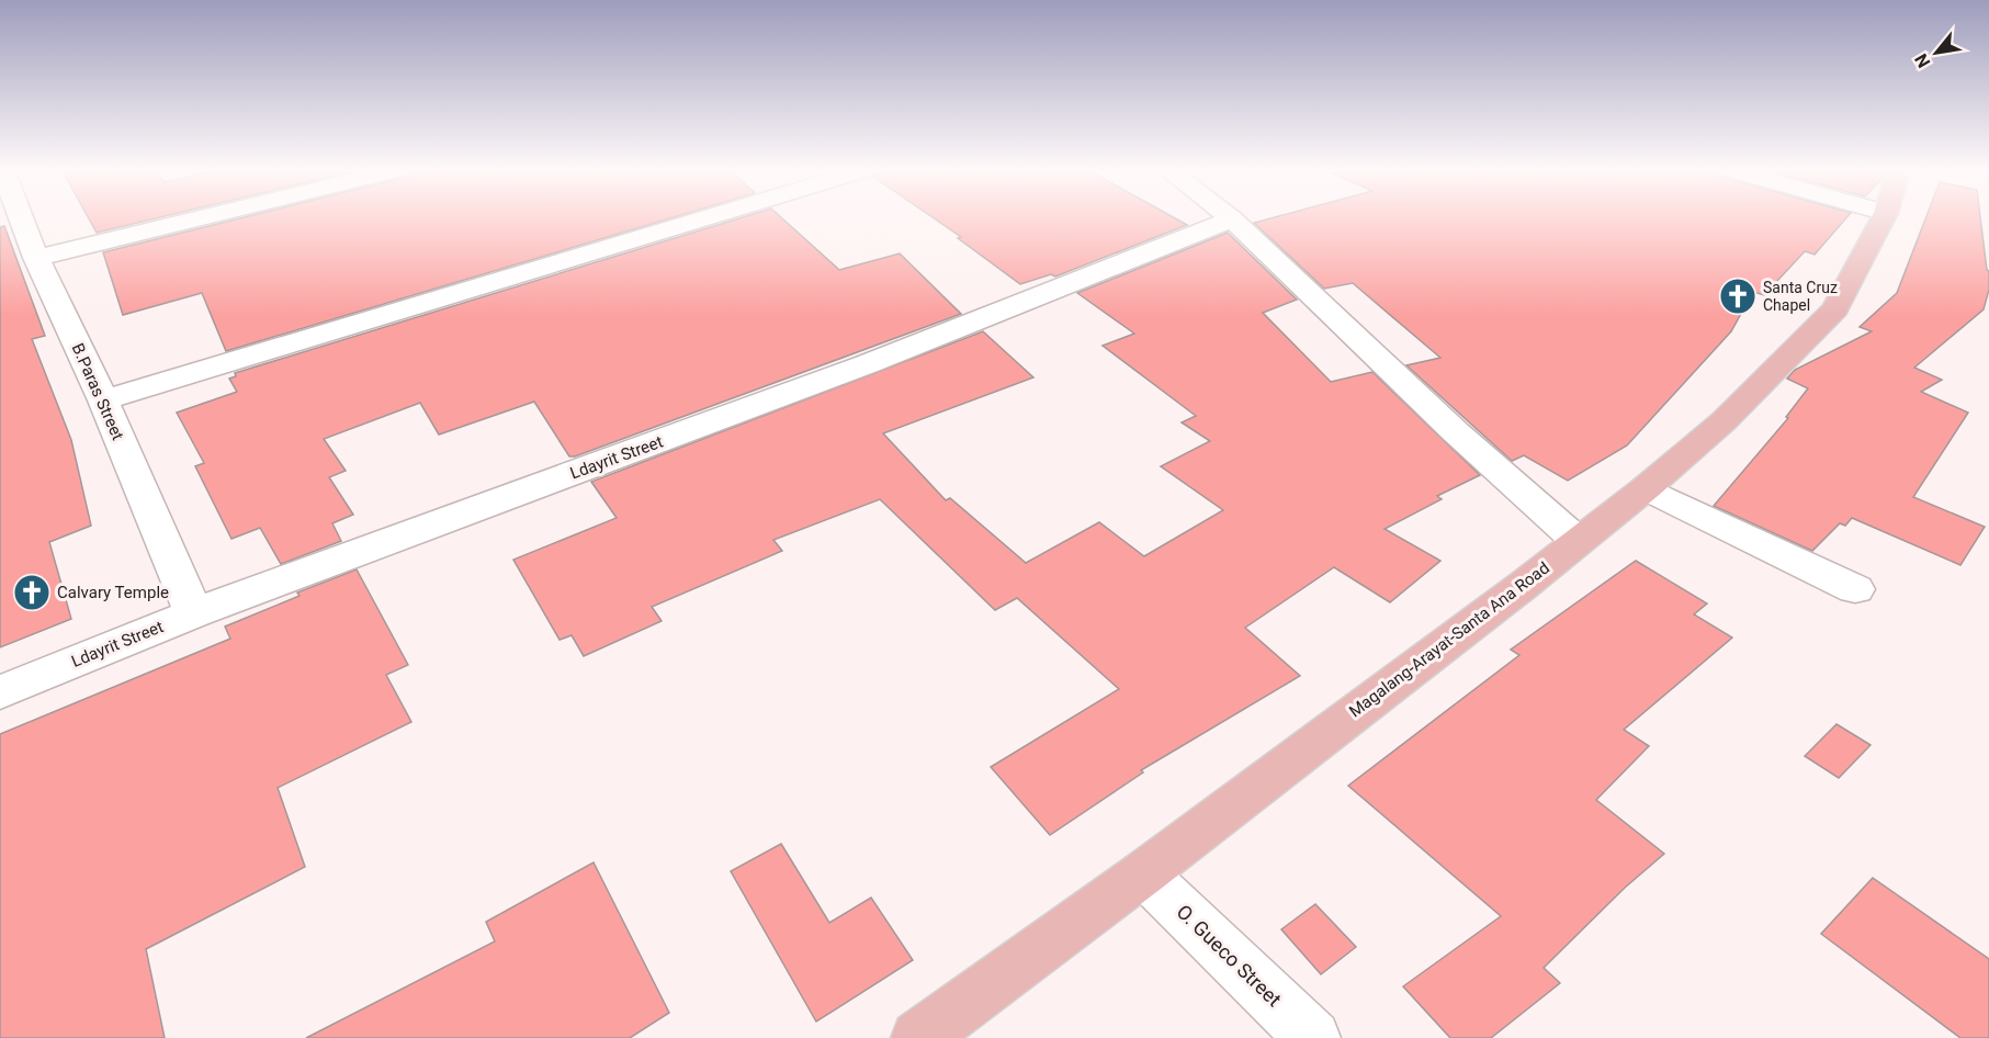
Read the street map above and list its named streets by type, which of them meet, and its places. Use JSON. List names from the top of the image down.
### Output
{
  "streets": {
    "main road": ["Magalang-Arayat-Santa Ana Road"],
    "street": ["B.Paras Street", "Ldayrit Street", "O. Gueco Street"]
  },
  "crossings": [
    ["B.Paras Street", "Ldayrit Street"],
    ["Magalang-Arayat-Santa Ana Road", "O. Gueco Street"]
  ],
  "places": {
    "church": ["Santa Cruz Chapel", "Calvary Temple"]
  },
  "north": "bottom left"
}
